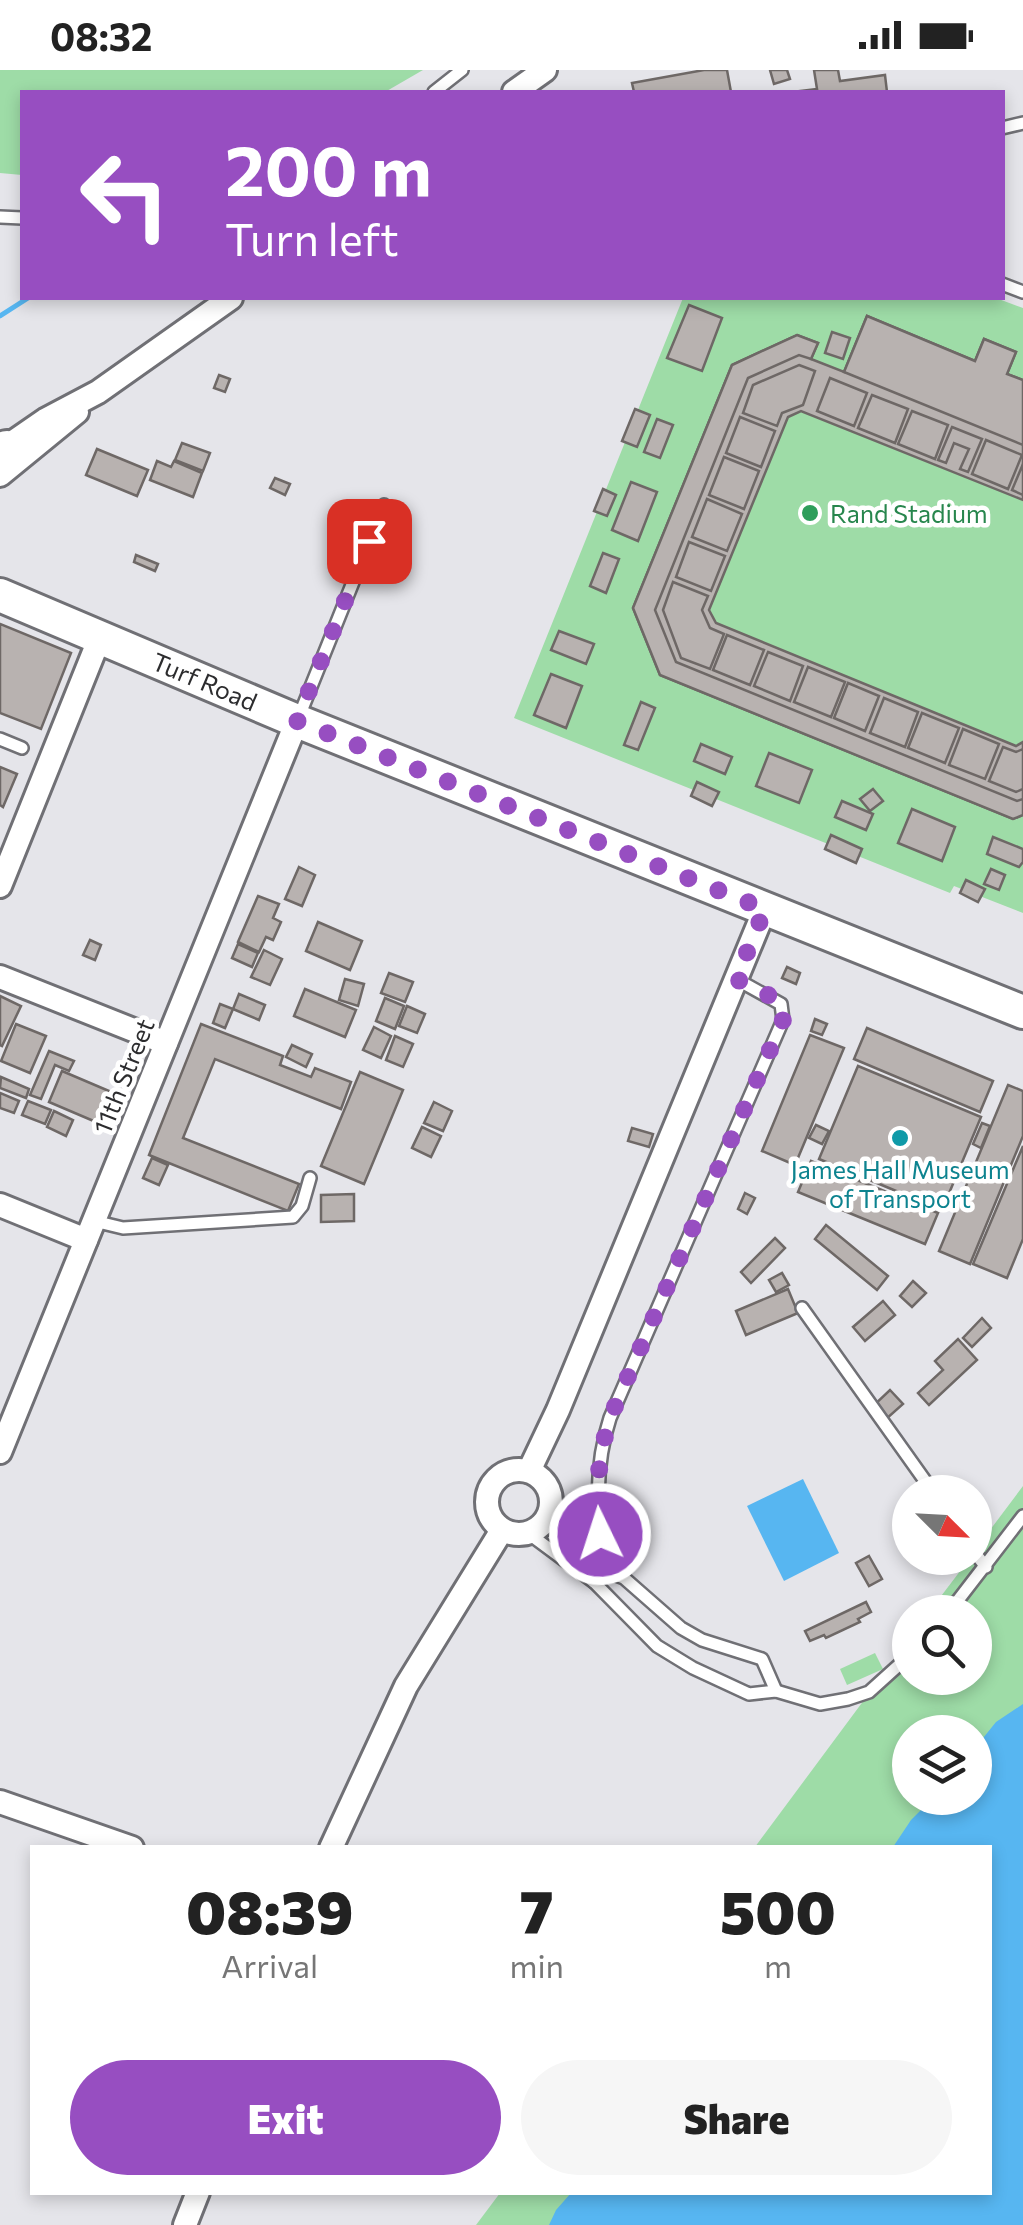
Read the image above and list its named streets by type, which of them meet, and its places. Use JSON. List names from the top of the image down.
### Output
{
  "streets": {
    "main road": ["Turf Road"],
    "street": ["11th Street"]
  },
  "crossings": [
    ["Turf Road", "11th Street"]
  ],
  "places": ["Rand Stadium", "James Hall Museum of Transport"],
  "north": "bottom right",
  "page": {
    "status": "08:32",
    "turn": ["200 m", "Turn left"],
    "eta": [
      "08:39",
      "Arrival",
      "7",
      "min",
      "500",
      "m"
    ],
    "buttons": ["Exit", "Share"]
  }
}
